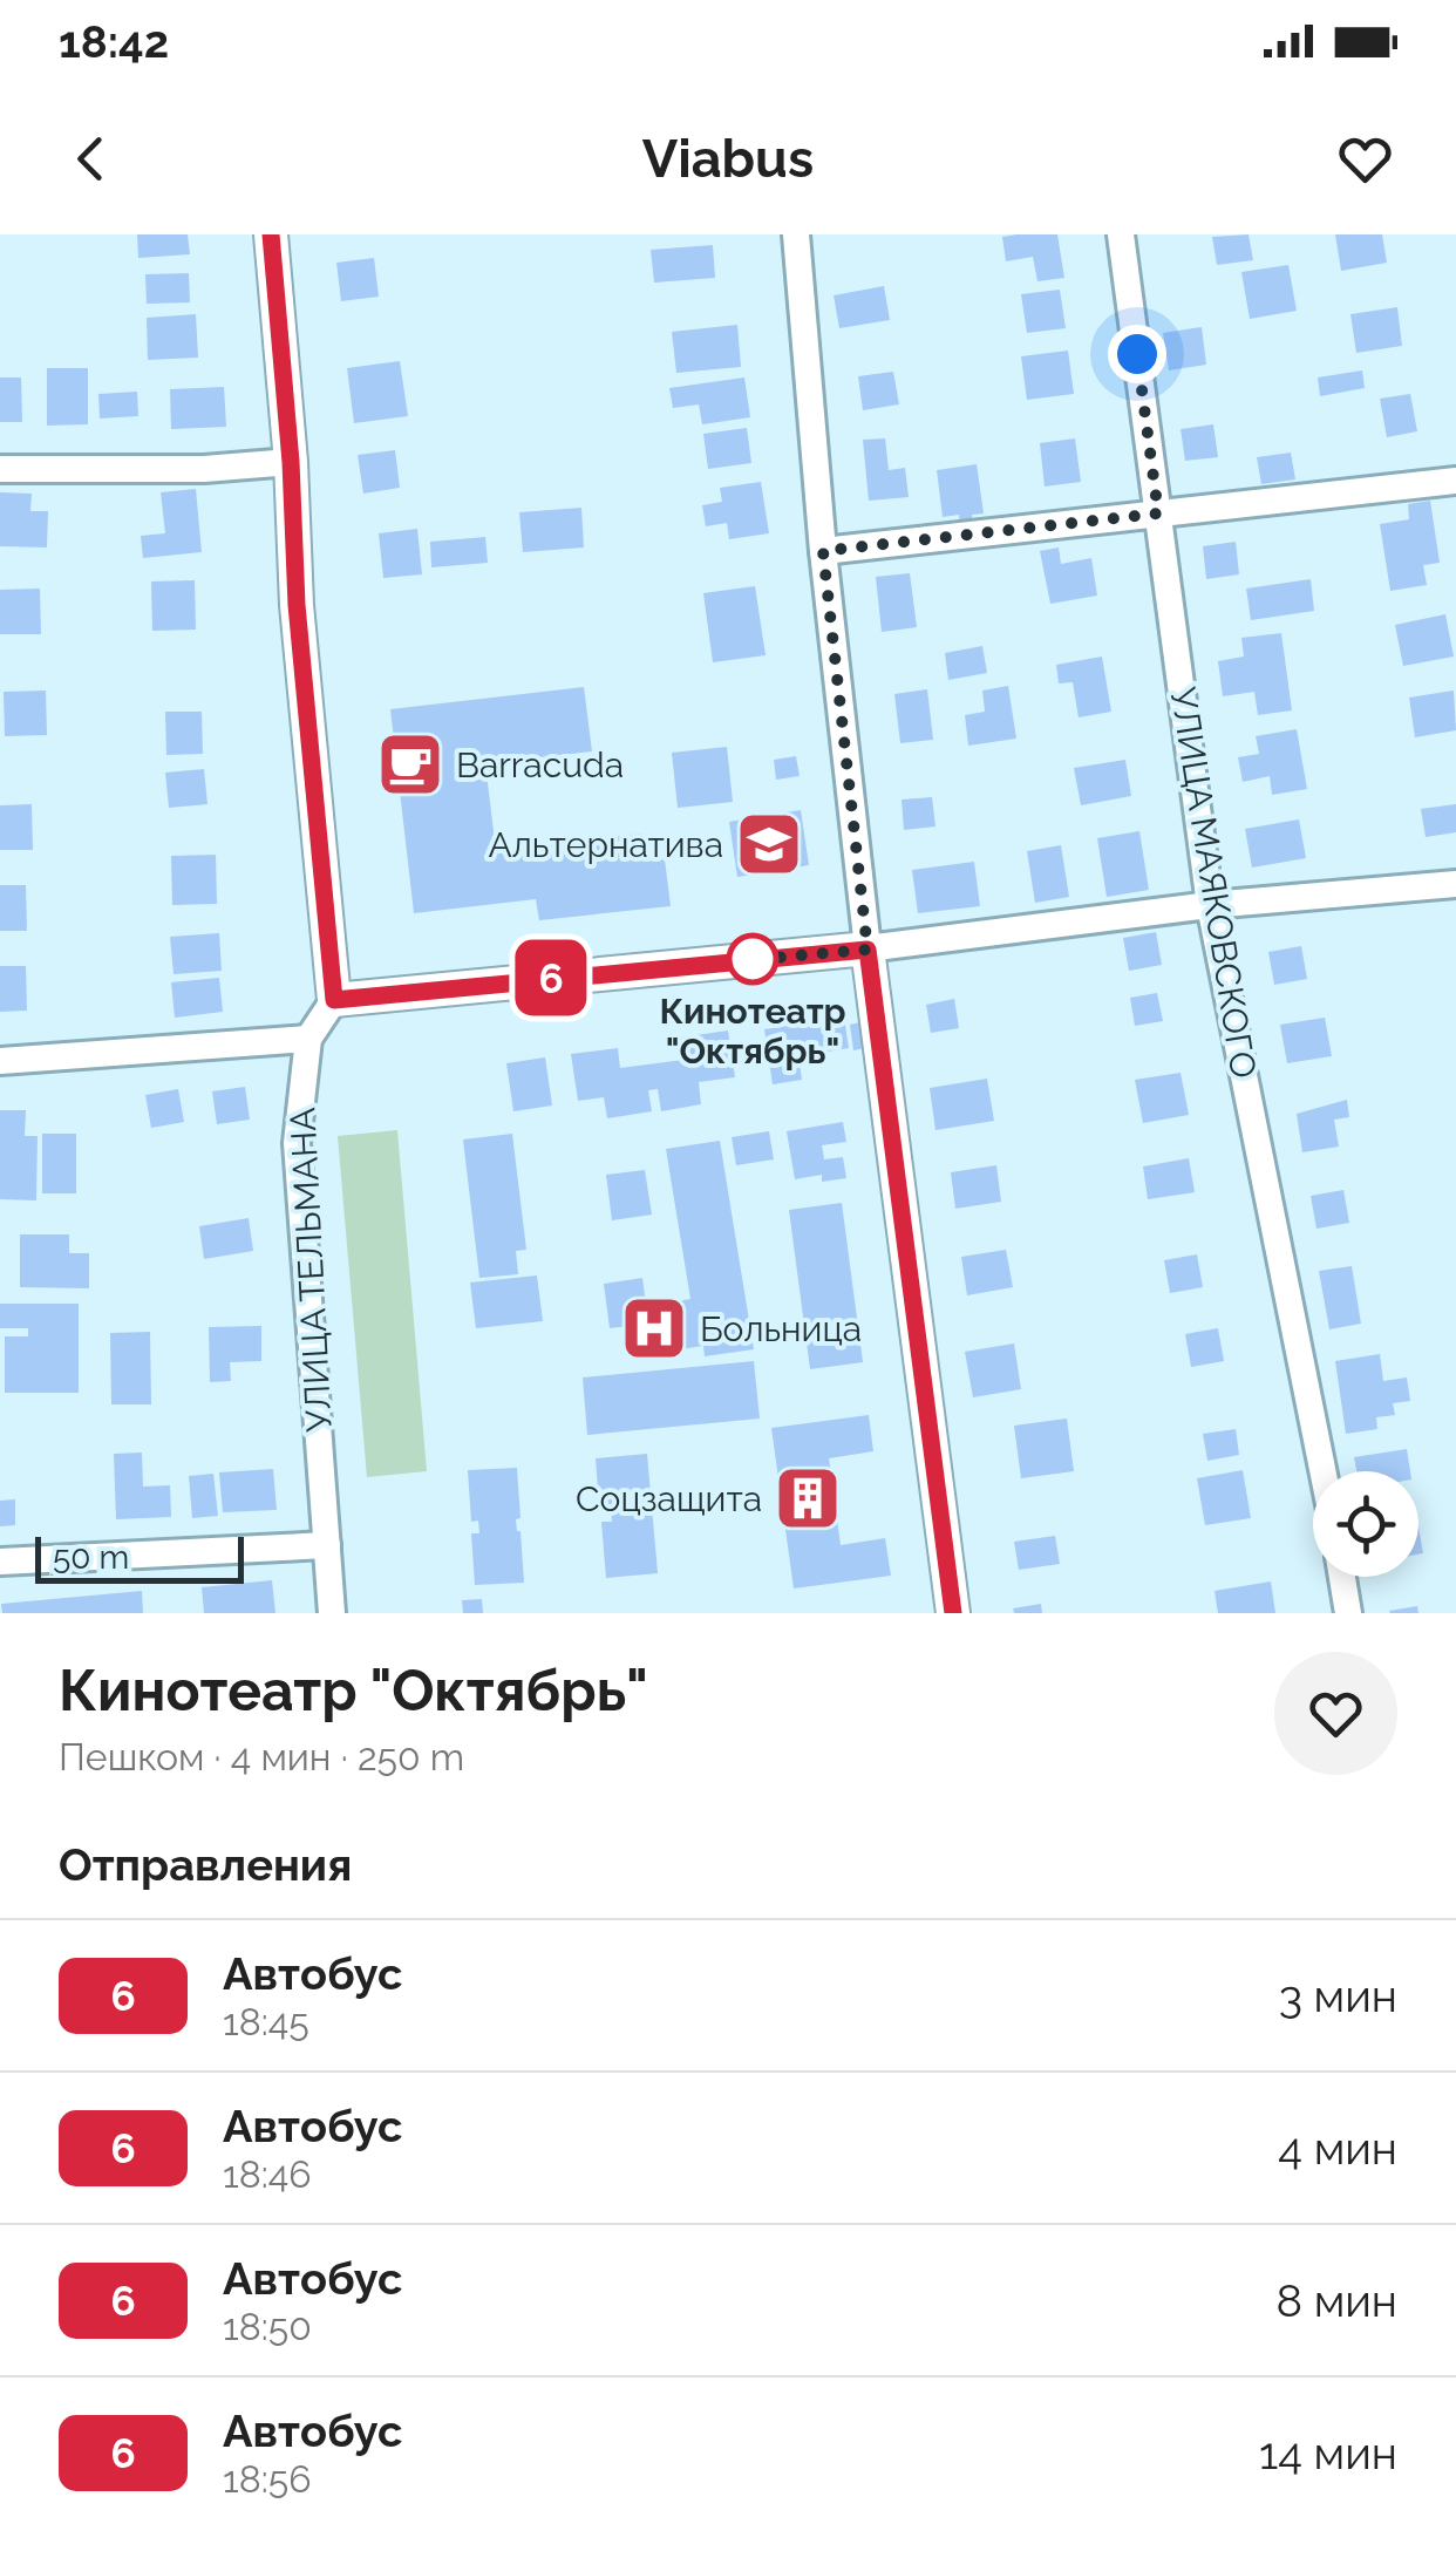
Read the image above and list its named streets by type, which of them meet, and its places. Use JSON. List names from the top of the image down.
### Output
{
  "streets": {
    "street": ["УЛИЦА МАЯКОВСКОГО", "УЛИЦА ТЕЛЬМАНА"]
  },
  "places": {
    "cafe": ["Barracuda"],
    "school or university": ["Альтернатива"],
    "other": ["Кинотеатр \"Октябрь\""],
    "hospital": ["Больница"],
    "building": ["Соцзащита"]
  },
  "lines": ["bus line 6"],
  "scale_bar": "50 m",
  "page": {
    "status": "18:42",
    "header": "Viabus",
    "on_map": "6",
    "scale": "50 m",
    "heading": [
      ["Кинотеатр \"Октябрь\"", "Пешком · 4 мин · 250 m"],
      "Отправления"
    ],
    "list": [
      {
        "mark": "6",
        "name": "Автобус",
        "note": "18:45",
        "value": "3 мин"
      },
      {
        "mark": "6",
        "name": "Автобус",
        "note": "18:46",
        "value": "4 мин"
      },
      {
        "mark": "6",
        "name": "Автобус",
        "note": "18:50",
        "value": "8 мин"
      },
      {
        "mark": "6",
        "name": "Автобус",
        "note": "18:56",
        "value": "14 мин"
      }
    ]
  }
}
